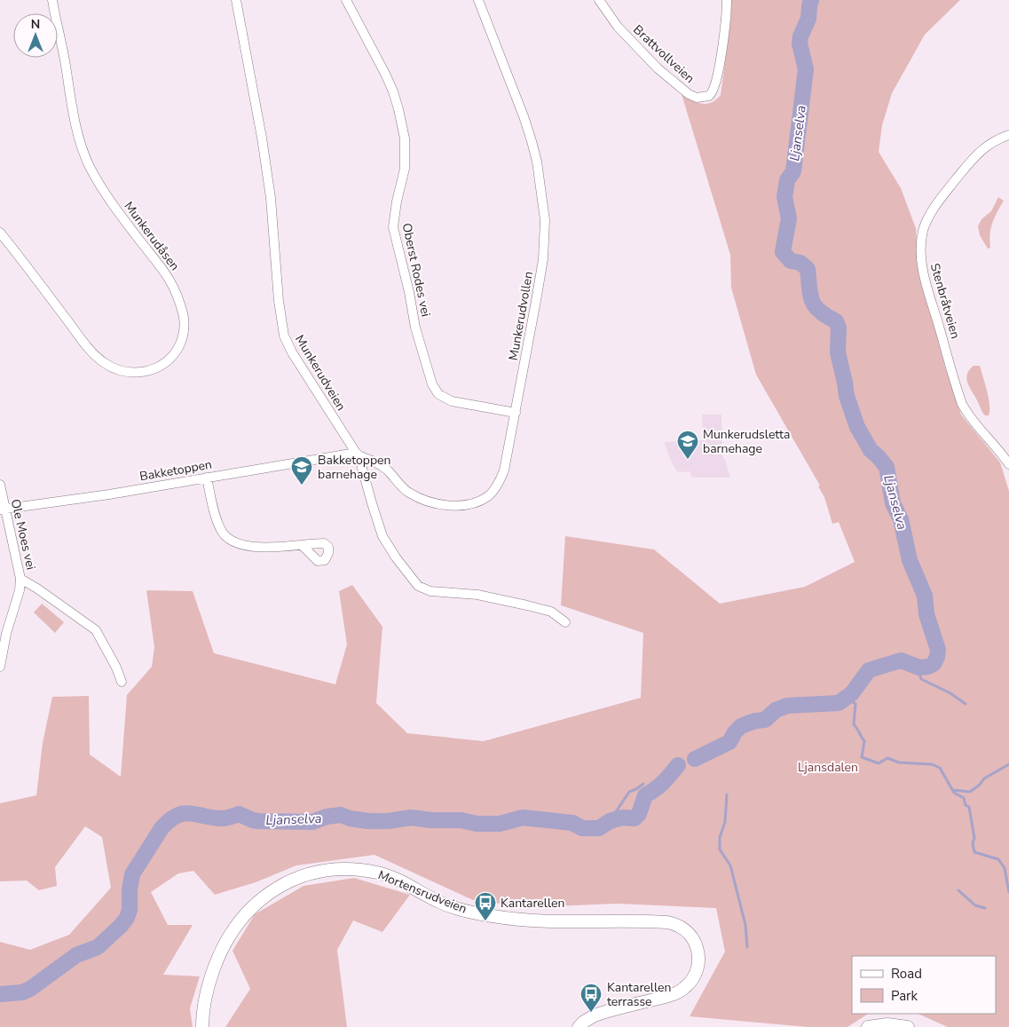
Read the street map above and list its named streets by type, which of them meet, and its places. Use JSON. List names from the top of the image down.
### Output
{
  "streets": {
    "street": [
      "Brattvollveien",
      "Munkerudåsen",
      "Oberst Rodes vei",
      "Stenbråtveien",
      "Munkerudvollen",
      "Munkerudveien",
      "Bakketoppen",
      "Ole Moes vei",
      "Mortensrudveien"
    ]
  },
  "crossings": [
    ["Oberst Rodes vei", "Munkerudvollen"],
    ["Munkerudvollen", "Munkerudveien"],
    ["Munkerudvollen", "Bakketoppen"],
    ["Munkerudveien", "Bakketoppen"],
    ["Bakketoppen", "Ole Moes vei"]
  ],
  "water": ["Ljanselva"],
  "parks": ["Ljansdalen"],
  "places": {
    "school or university": ["Munkerudsletta barnehage", "Bakketoppen barnehage"],
    "bus stop": ["Kantarellen", "Kantarellen terrasse"]
  },
  "legend": ["Road", "Park"],
  "north": "top"
}
